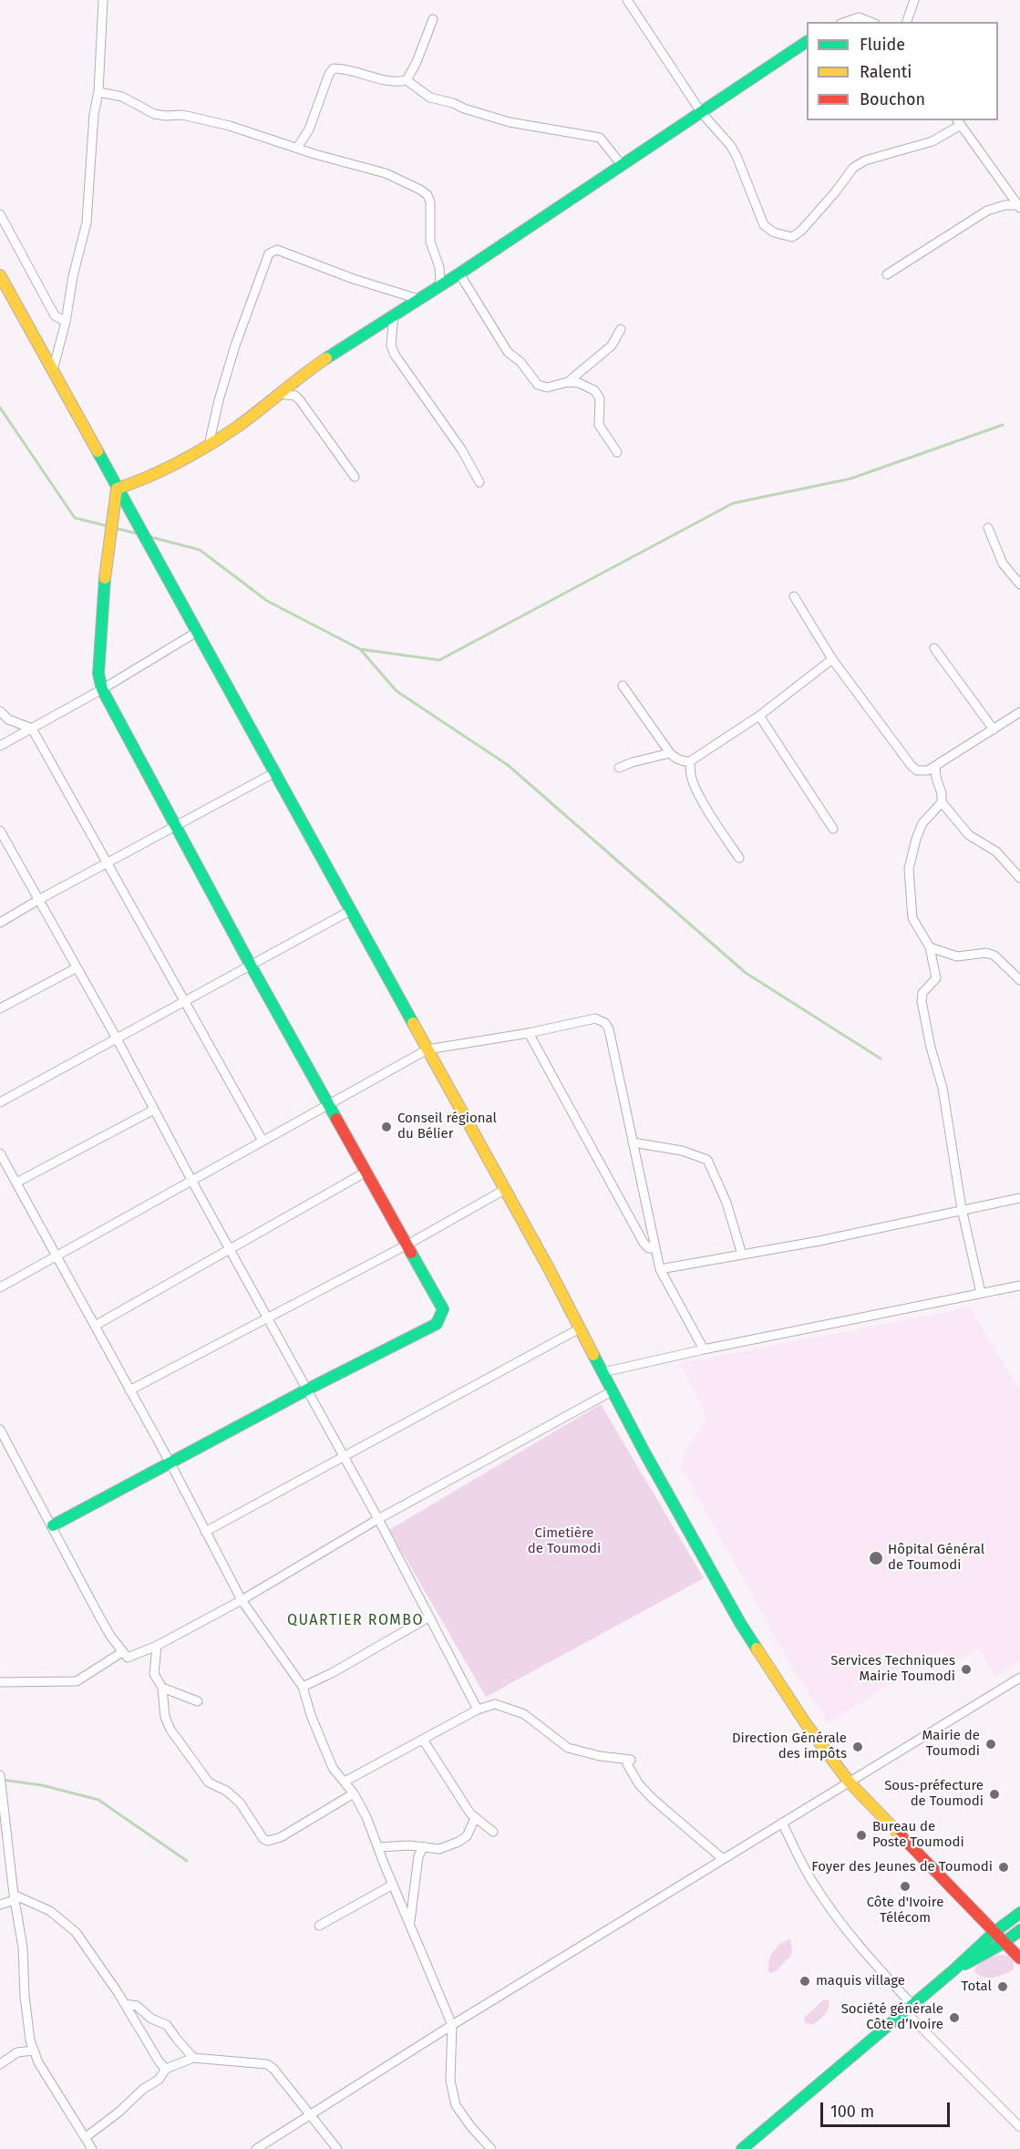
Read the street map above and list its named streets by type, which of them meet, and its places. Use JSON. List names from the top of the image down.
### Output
{
  "districts": ["QUARTIER ROMBO"],
  "parks": ["Cimetière de Toumodi"],
  "places": [
    "Conseil régional du Bélier",
    "Hôpital Général de Toumodi",
    "Services Techniques Mairie Toumodi",
    "Mairie de Toumodi",
    "Direction Générale des impôts",
    "Sous-préfecture de Toumodi",
    "Bureau de Poste Toumodi",
    "Foyer des Jeunes de Toumodi",
    "Côte d'Ivoire Télécom",
    "maquis village",
    "Total",
    "Société générale Côte d’Ivoire"
  ],
  "legend": ["Fluide", "Ralenti", "Bouchon"],
  "scale_bar": "100 m"
}
